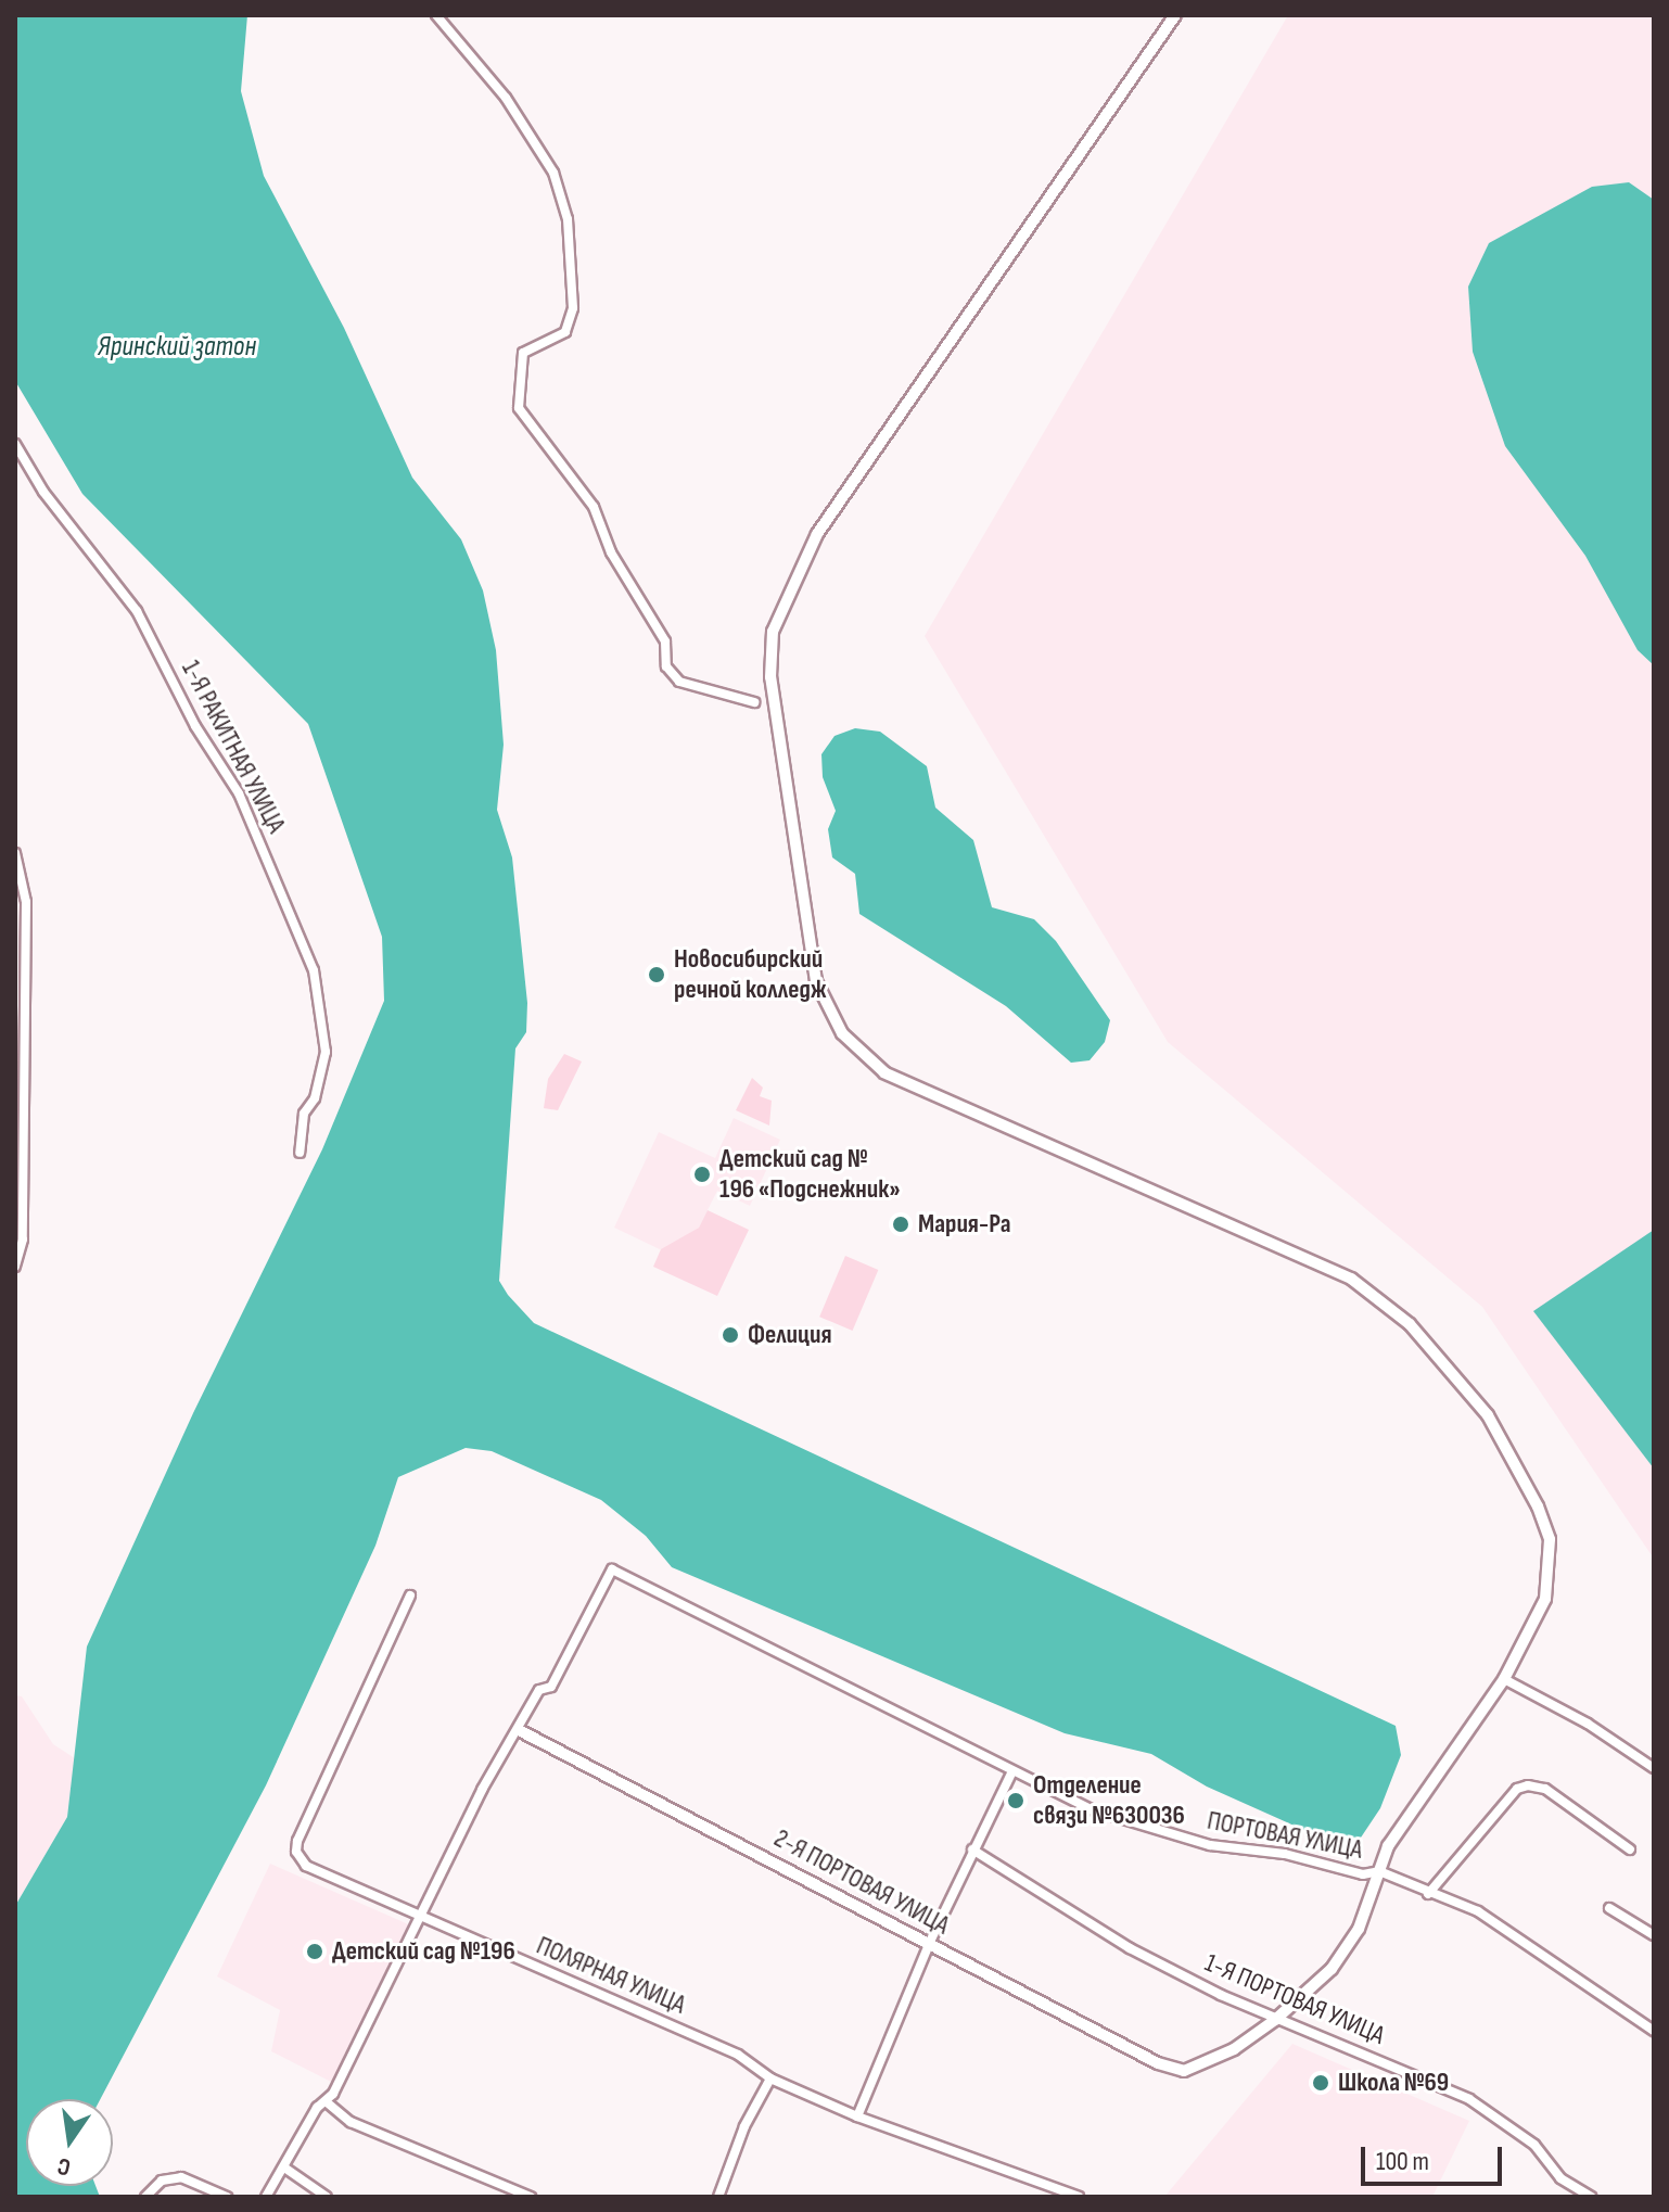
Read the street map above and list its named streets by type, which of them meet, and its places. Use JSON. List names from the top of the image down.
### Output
{
  "streets": {
    "street": [
      "1-Я РАКИТНАЯ УЛИЦА",
      "ПОРТОВАЯ УЛИЦА",
      "2-Я ПОРТОВАЯ УЛИЦА",
      "ПОЛЯРНАЯ УЛИЦА",
      "1-Я ПОРТОВАЯ УЛИЦА"
    ]
  },
  "crossings": [
    ["ПОРТОВАЯ УЛИЦА", "2-Я ПОРТОВАЯ УЛИЦА"],
    ["2-Я ПОРТОВАЯ УЛИЦА", "1-Я ПОРТОВАЯ УЛИЦА"]
  ],
  "water": ["Яринский затон"],
  "places": [
    "Новосибирский речной колледж",
    "Детский сад № 196 «Подснежник»",
    "Мария-Ра",
    "Фелиция",
    "Отделение связи №630036",
    "Детский сад №196",
    "Школа №69"
  ],
  "scale_bar": "100 m",
  "north": "bottom"
}
